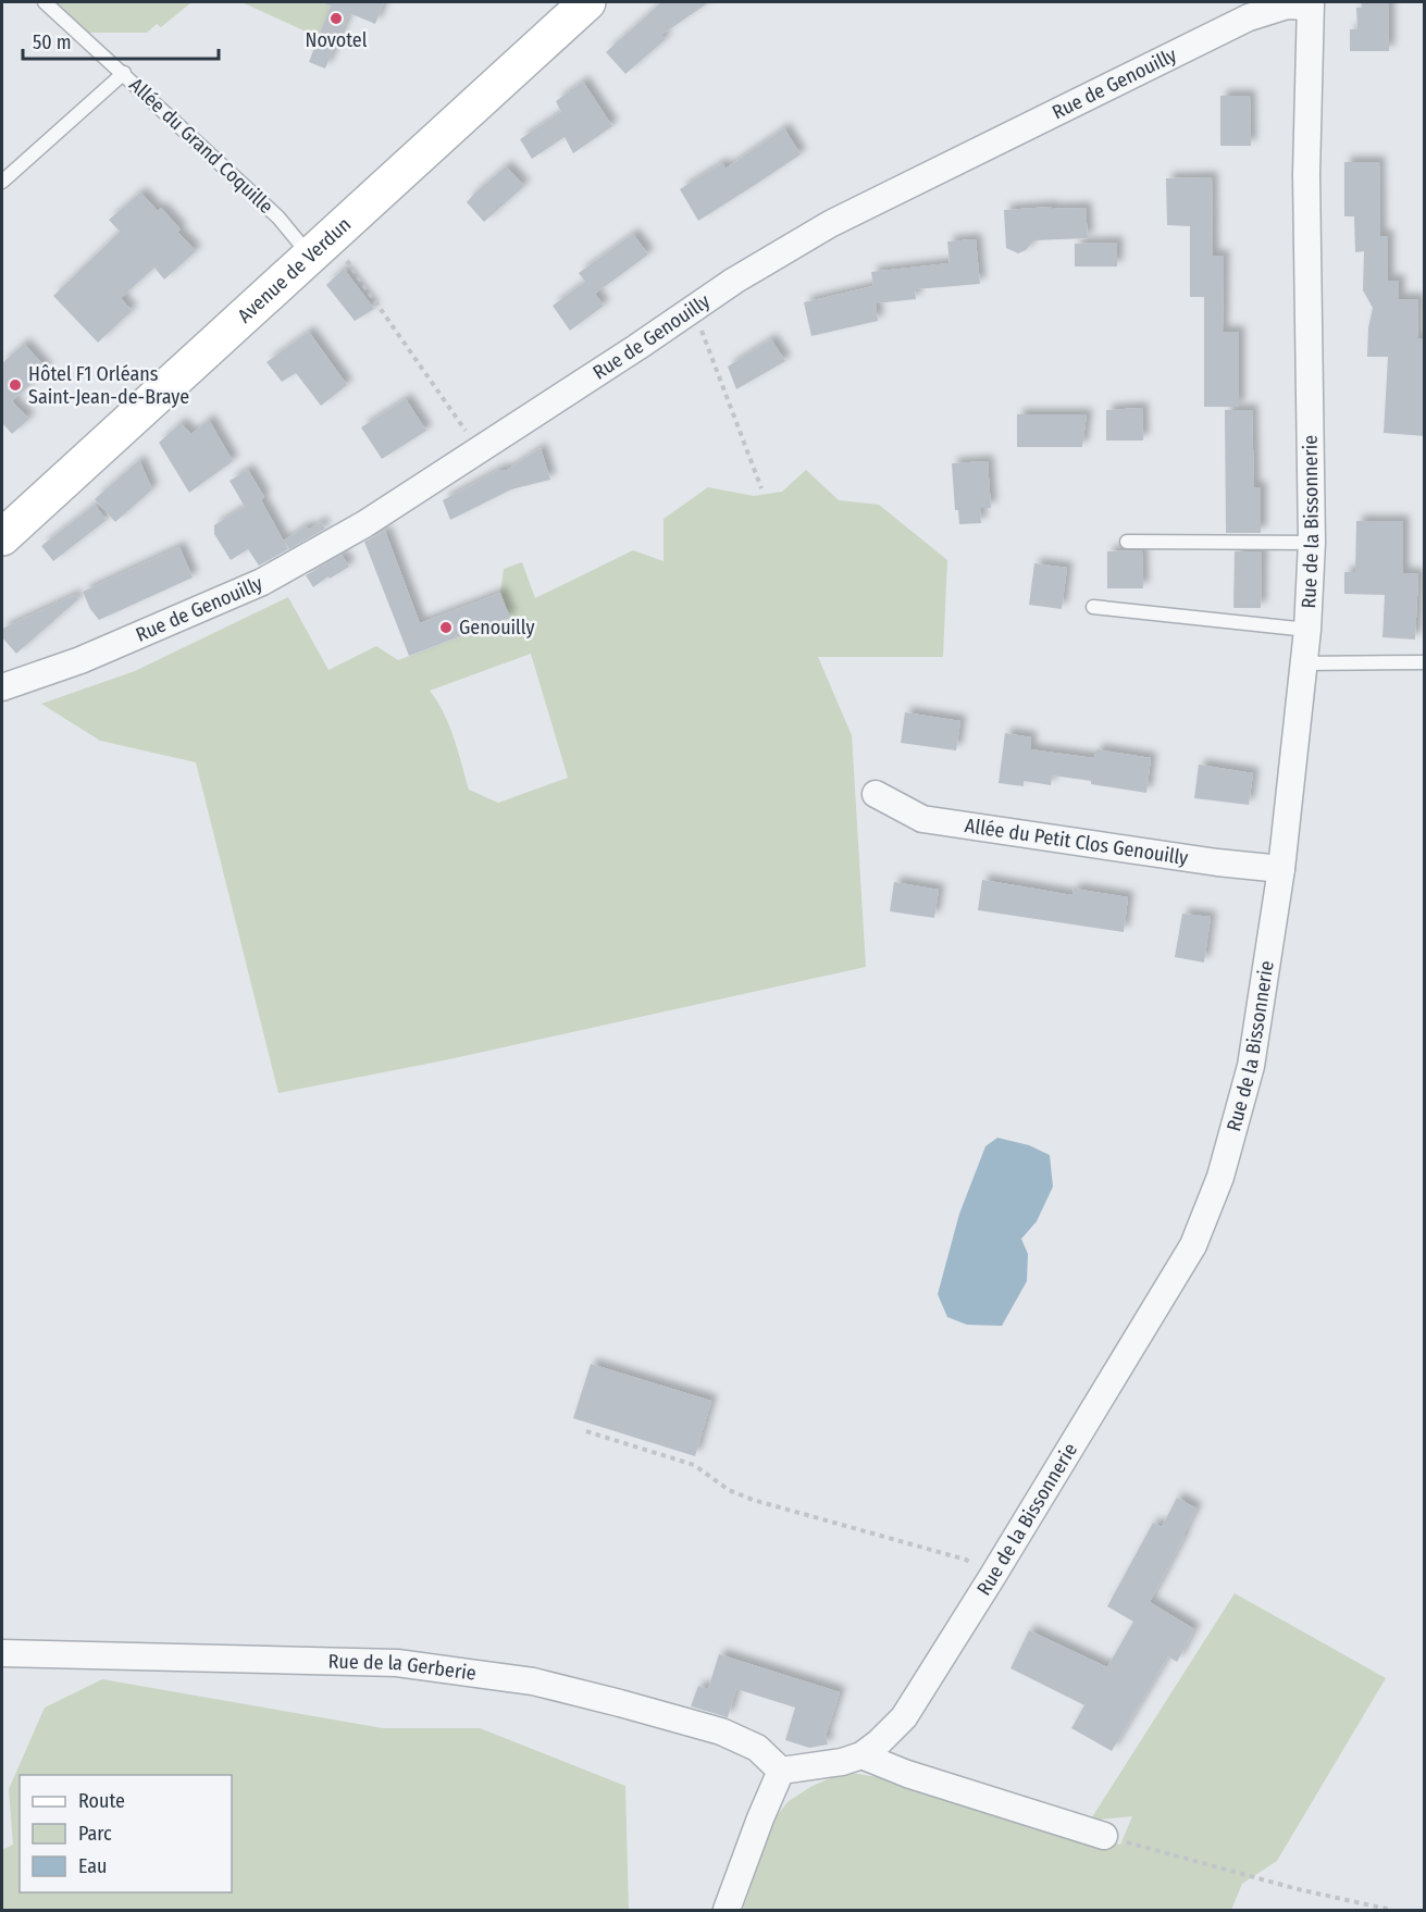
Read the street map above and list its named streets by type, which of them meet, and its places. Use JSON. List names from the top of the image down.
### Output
{
  "streets": {
    "main road": ["Avenue de Verdun"],
    "street": [
      "Rue de Genouilly",
      "Rue de la Bissonnerie",
      "Allée du Petit Clos Genouilly",
      "Rue de la Gerberie"
    ],
    "lane": ["Allée du Grand Coquille"]
  },
  "crossings": [
    ["Rue de Genouilly", "Rue de la Bissonnerie"],
    ["Allée du Grand Coquille", "Avenue de Verdun"],
    ["Rue de la Bissonnerie", "Allée du Petit Clos Genouilly"],
    ["Rue de la Bissonnerie", "Rue de la Gerberie"]
  ],
  "places": ["Novotel", "Hôtel F1 Orléans Saint-Jean-de-Braye", "Genouilly"],
  "legend": ["Route", "Parc", "Eau"],
  "scale_bar": "50 m"
}
